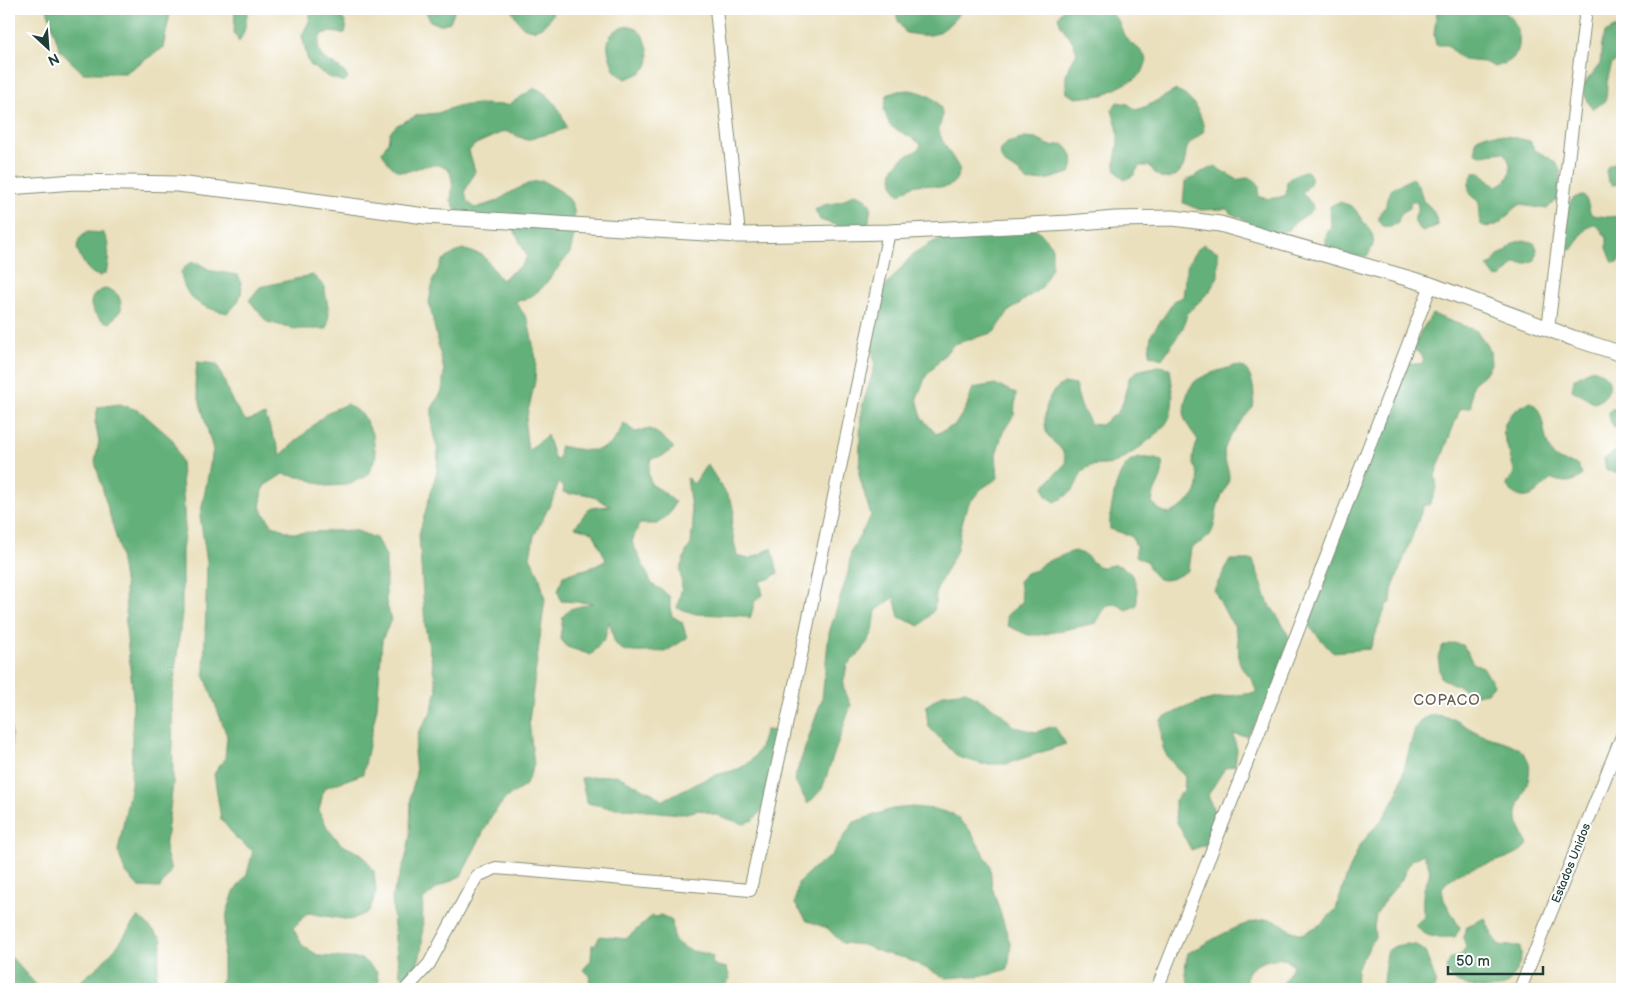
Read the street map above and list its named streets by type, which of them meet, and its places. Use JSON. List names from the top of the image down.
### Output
{
  "streets": {
    "street": ["Estados Unidos"]
  },
  "districts": ["COPACO"],
  "scale_bar": "50 m",
  "north": "bottom right"
}
